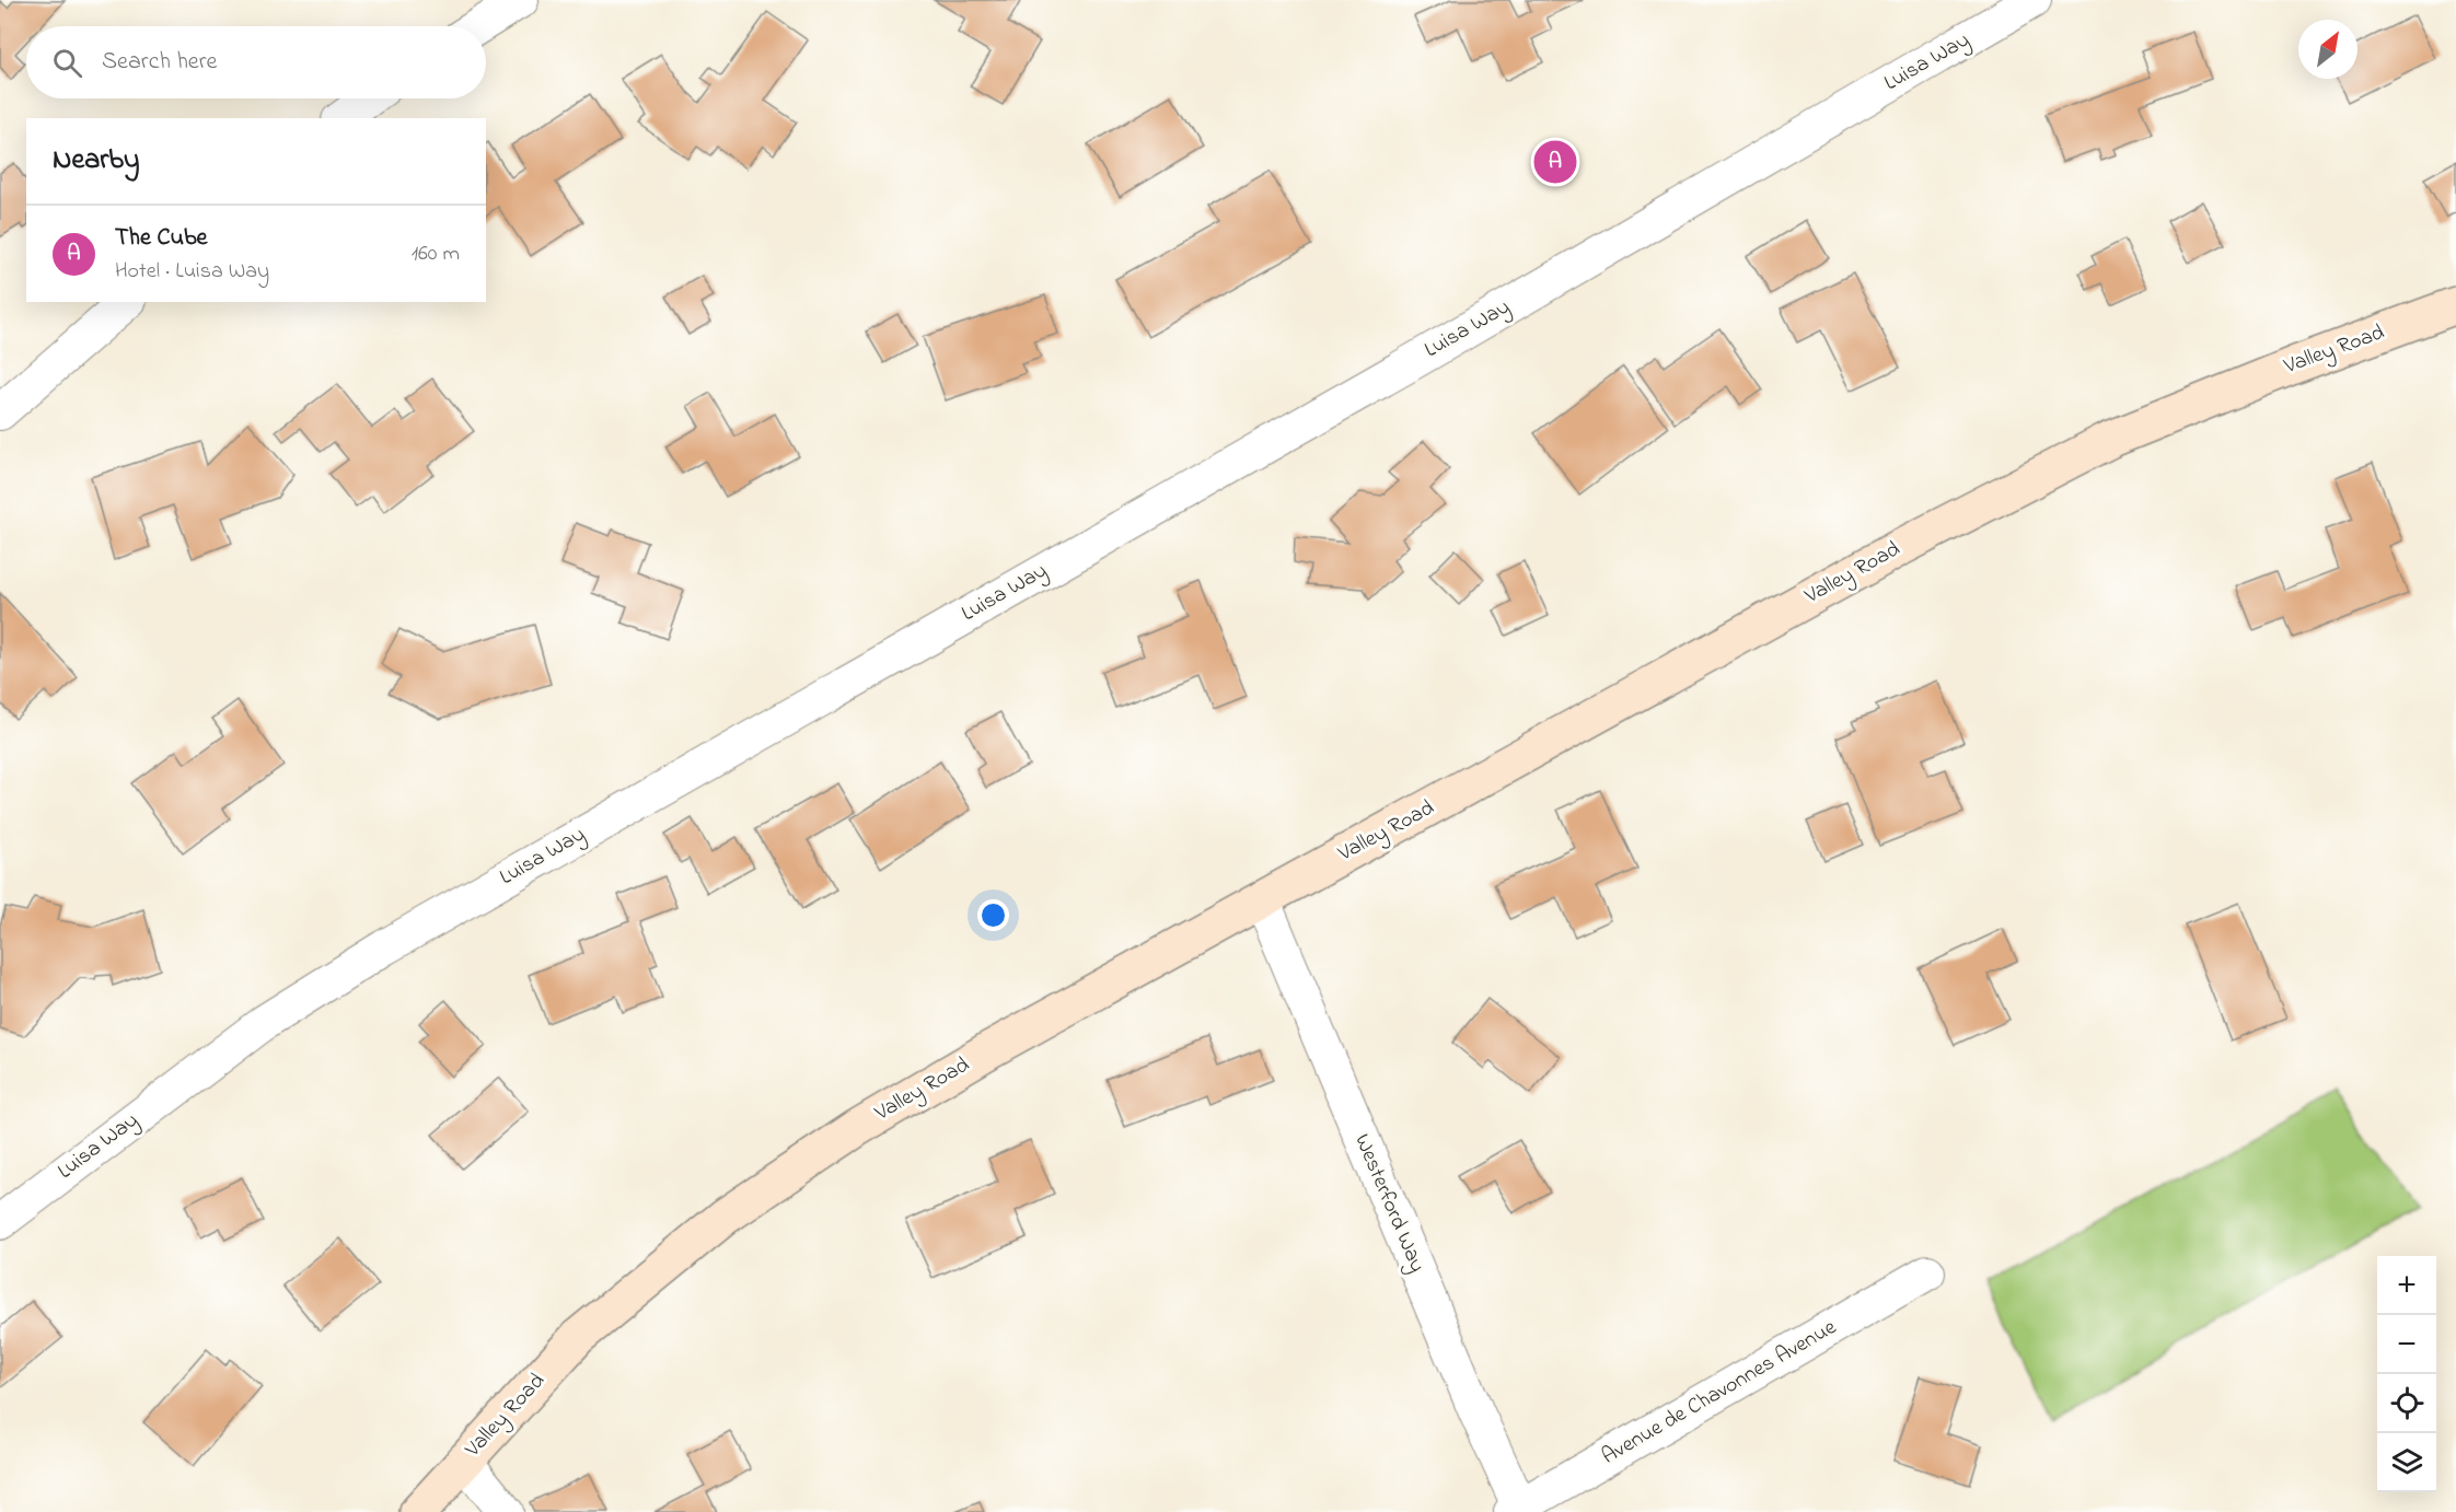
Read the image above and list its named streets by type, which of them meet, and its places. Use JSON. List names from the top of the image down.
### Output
{
  "streets": {
    "street": [
      "Luisa Way",
      "Valley Road",
      "Westerford Way",
      "Avenue de Chavonnes Avenue"
    ]
  },
  "crossings": [
    ["Valley Road", "Westerford Way"],
    ["Westerford Way", "Avenue de Chavonnes Avenue"]
  ],
  "north": "top right",
  "page": {
    "search": "Search here",
    "heading": "Nearby",
    "pins": "A",
    "list": [
      {
        "mark": "A",
        "name": "The Cube",
        "note": "Hotel · Luisa Way",
        "value": "160 m"
      }
    ],
    "map_buttons": ["+", "−"]
  }
}
